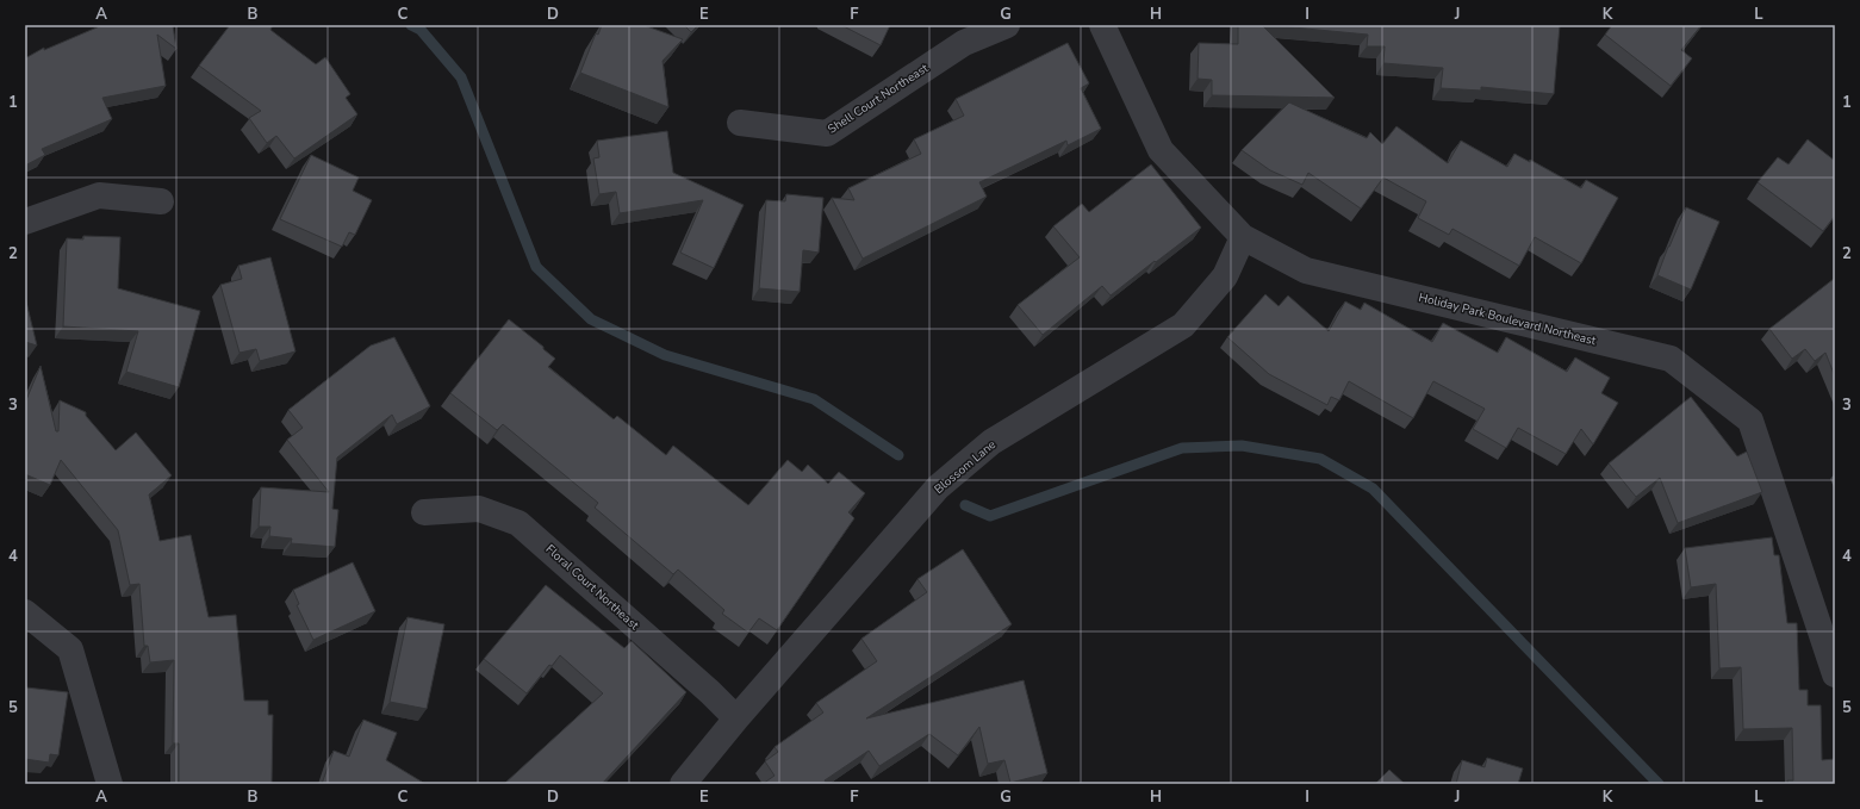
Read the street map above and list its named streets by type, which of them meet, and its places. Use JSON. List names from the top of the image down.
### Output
{
  "streets": {
    "street": [
      "Shell Court Northeast",
      "Holiday Park Boulevard Northeast",
      "Blossom Lane",
      "Floral Court Northeast"
    ]
  },
  "crossings": [
    ["Holiday Park Boulevard Northeast", "Blossom Lane"],
    ["Blossom Lane", "Floral Court Northeast"]
  ],
  "grid": {
    "columns": [
      "A",
      "B",
      "C",
      "D",
      "E",
      "F",
      "G",
      "H",
      "I",
      "J",
      "K",
      "L"
    ],
    "rows": [
      "1",
      "2",
      "3",
      "4",
      "5"
    ]
  }
}
